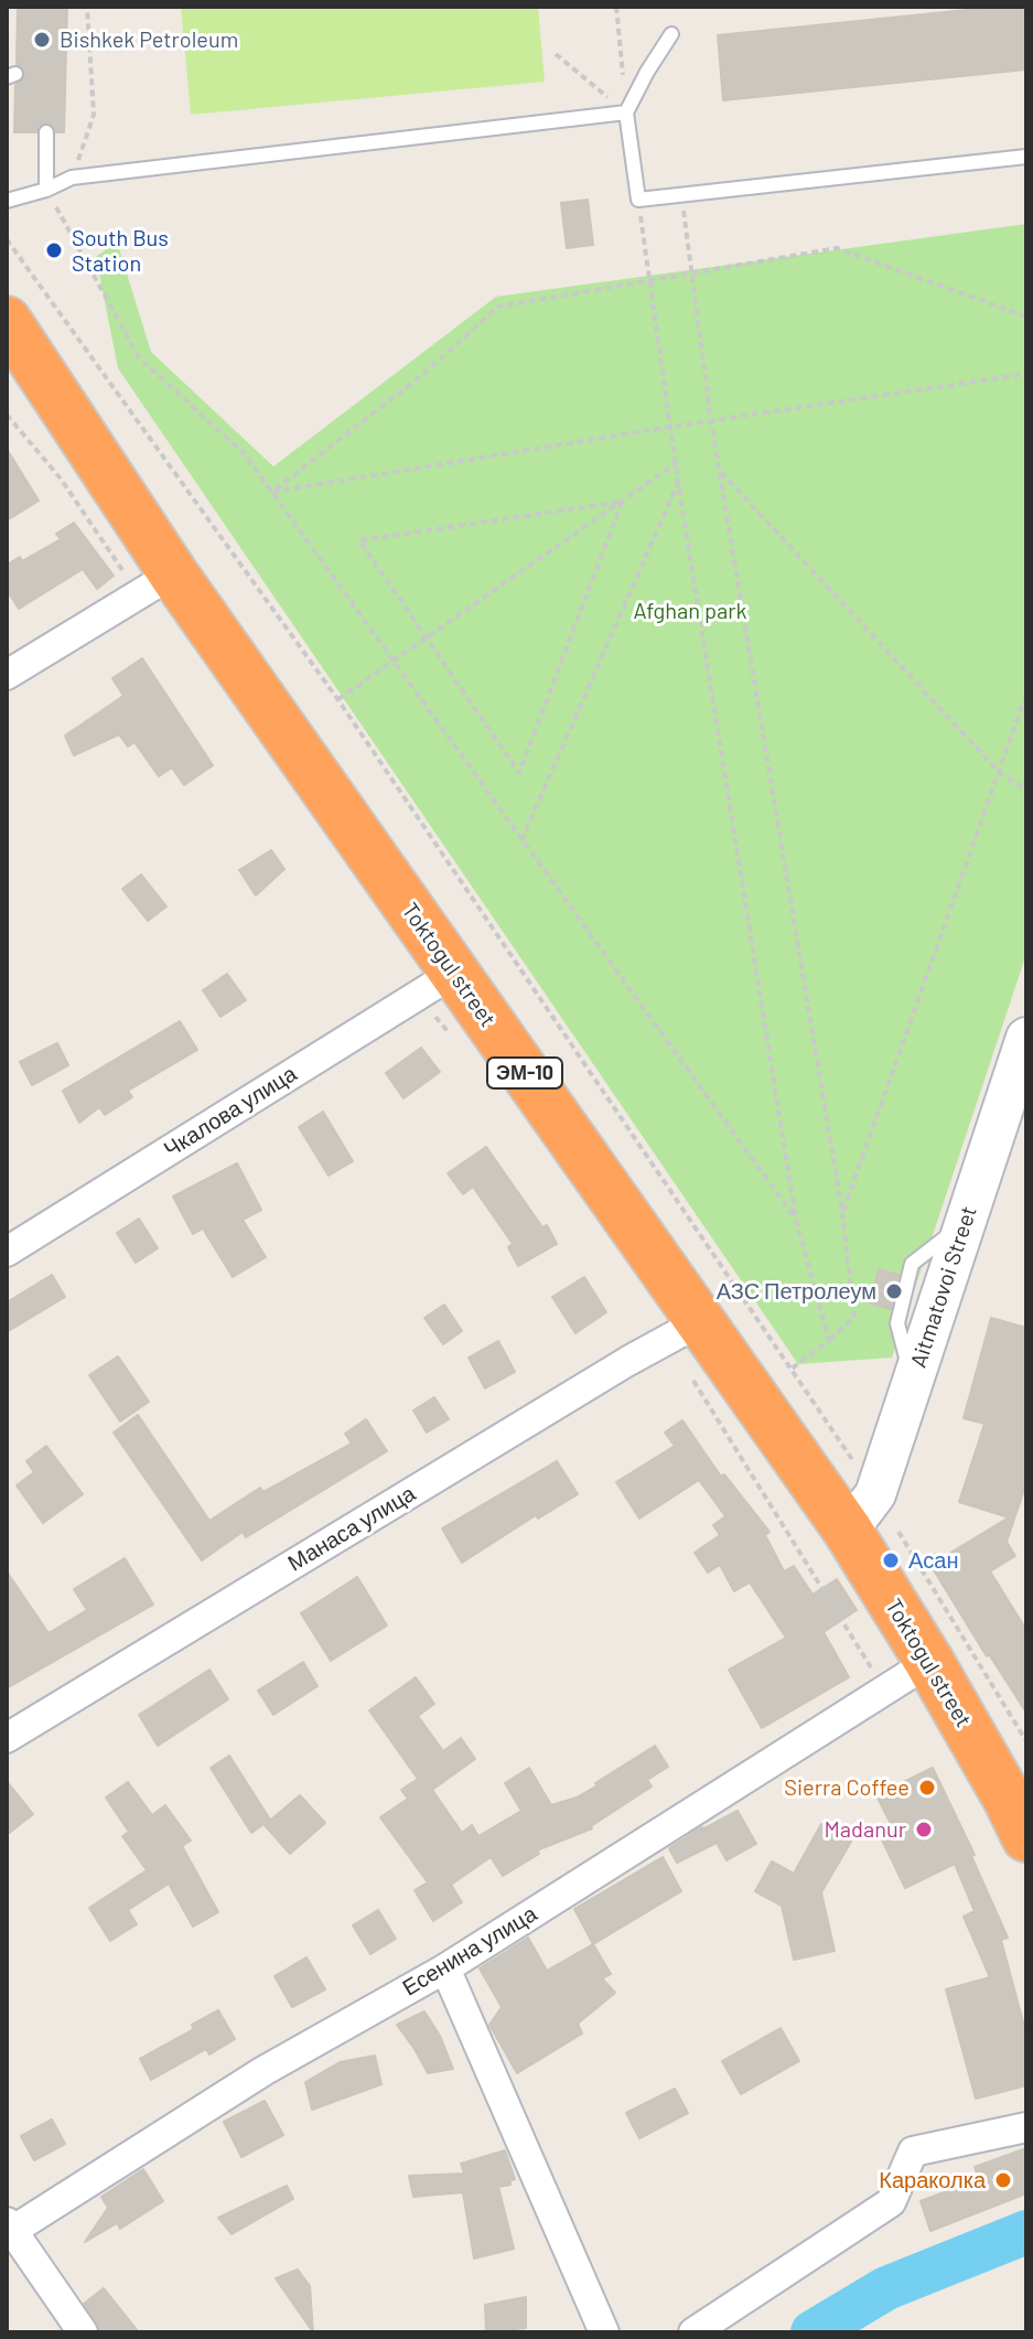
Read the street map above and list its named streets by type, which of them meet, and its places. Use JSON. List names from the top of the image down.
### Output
{
  "streets": {
    "highway": ["Toktogul street", "ЭМ-10"],
    "main road": ["Aitmatovoi Street"],
    "street": ["Чкалова улица", "Манаса улица", "Есенина улица"]
  },
  "crossings": [
    ["Toktogul street", "Чкалова улица"],
    ["Toktogul street", "Aitmatovoi Street"],
    ["Toktogul street", "Манаса улица"],
    ["Toktogul street", "Есенина улица"]
  ],
  "parks": ["Afghan park"],
  "places": [
    "Bishkek Petroleum",
    "South Bus Station",
    "АЗС Петролеум",
    "Асан",
    "Sierra Coffee",
    "Madanur",
    "Караколка"
  ]
}
